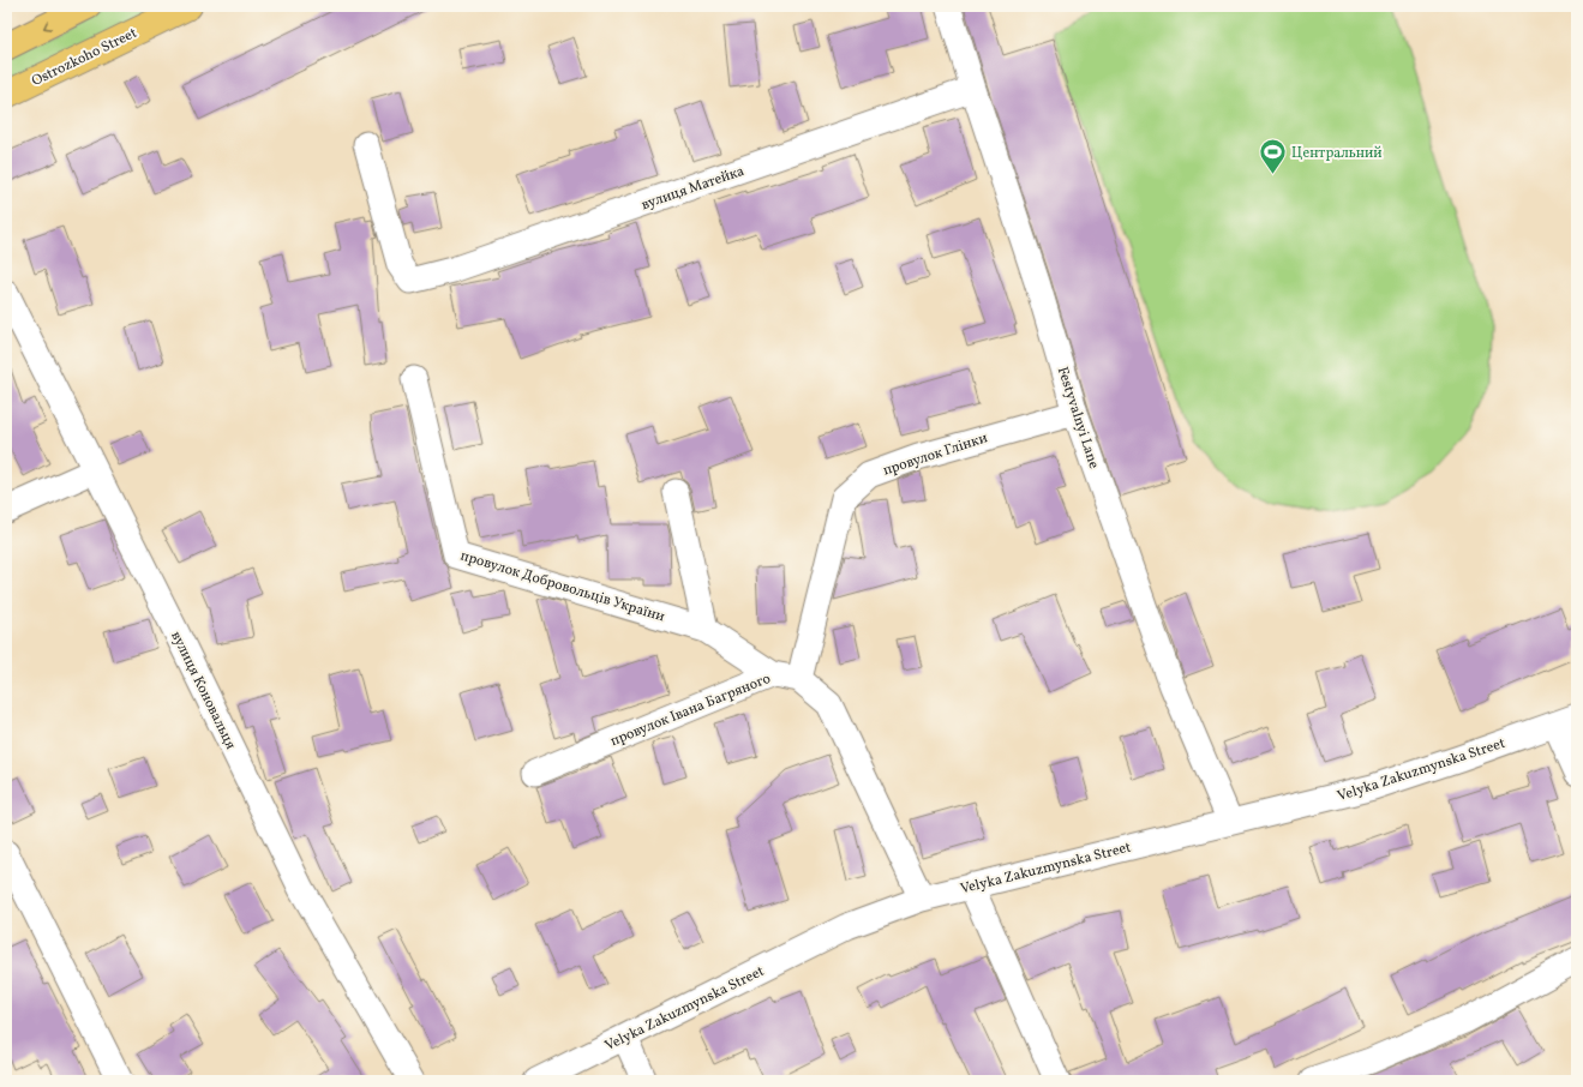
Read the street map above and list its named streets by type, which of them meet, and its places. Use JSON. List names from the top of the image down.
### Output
{
  "streets": {
    "main road": ["Ostrozkoho Street"],
    "street": [
      "вулиця Матейка",
      "Festyvalnyi Lane",
      "провулок Глінки",
      "провулок Добровольців України",
      "вулиця Коновальця",
      "провулок Івана Багряного",
      "Velyka Zakuzmynska Street"
    ]
  },
  "crossings": [
    ["вулиця Матейка", "Festyvalnyi Lane"],
    ["Festyvalnyi Lane", "провулок Глінки"],
    ["Festyvalnyi Lane", "Velyka Zakuzmynska Street"],
    ["провулок Глінки", "провулок Івана Багряного"],
    ["провулок Івана Багряного", "Velyka Zakuzmynska Street"]
  ],
  "places": {
    "sports": ["Центральний"]
  }
}
